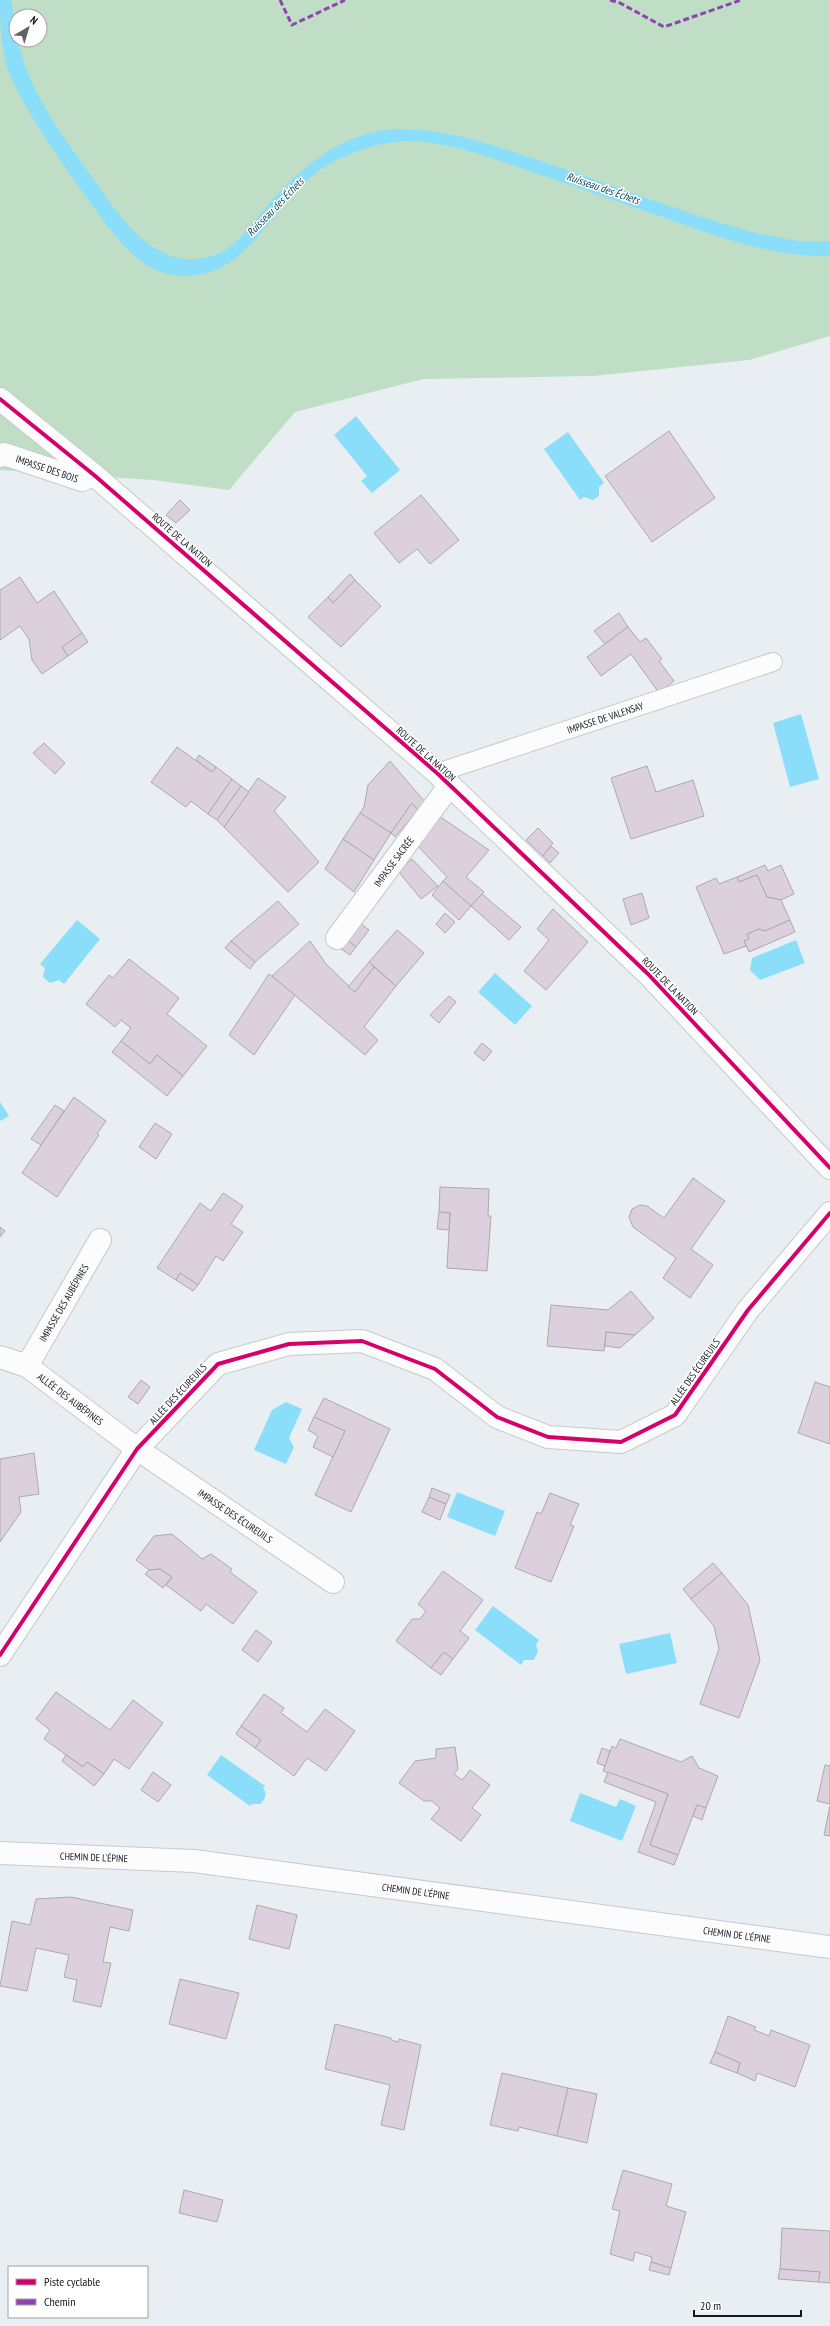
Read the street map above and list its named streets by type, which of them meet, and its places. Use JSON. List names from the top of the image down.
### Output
{
  "streets": {
    "street": [
      "IMPASSE DES BOIS",
      "ROUTE DE LA NATION",
      "IMPASSE SACRÉE",
      "IMPASSE DES AUBÉPINES",
      "ALLÉE DES ÉCUREUILS",
      "ALLÉE DES AUBÉPINES",
      "IMPASSE DES ÉCUREUILS",
      "CHEMIN DE L'ÉPINE"
    ],
    "lane": ["IMPASSE DE VALENSAY"]
  },
  "crossings": [
    ["IMPASSE DES BOIS", "ROUTE DE LA NATION"],
    ["ROUTE DE LA NATION", "IMPASSE DE VALENSAY"],
    ["ROUTE DE LA NATION", "IMPASSE SACRÉE"],
    ["IMPASSE DE VALENSAY", "IMPASSE SACRÉE"],
    ["IMPASSE DES AUBÉPINES", "ALLÉE DES AUBÉPINES"],
    ["ALLÉE DES ÉCUREUILS", "ALLÉE DES AUBÉPINES"],
    ["ALLÉE DES ÉCUREUILS", "IMPASSE DES ÉCUREUILS"],
    ["ALLÉE DES AUBÉPINES", "IMPASSE DES ÉCUREUILS"]
  ],
  "water": ["Ruisseau des Échets"],
  "legend": ["Piste cyclable", "Chemin"],
  "scale_bar": "20 m",
  "north": "top right"
}
